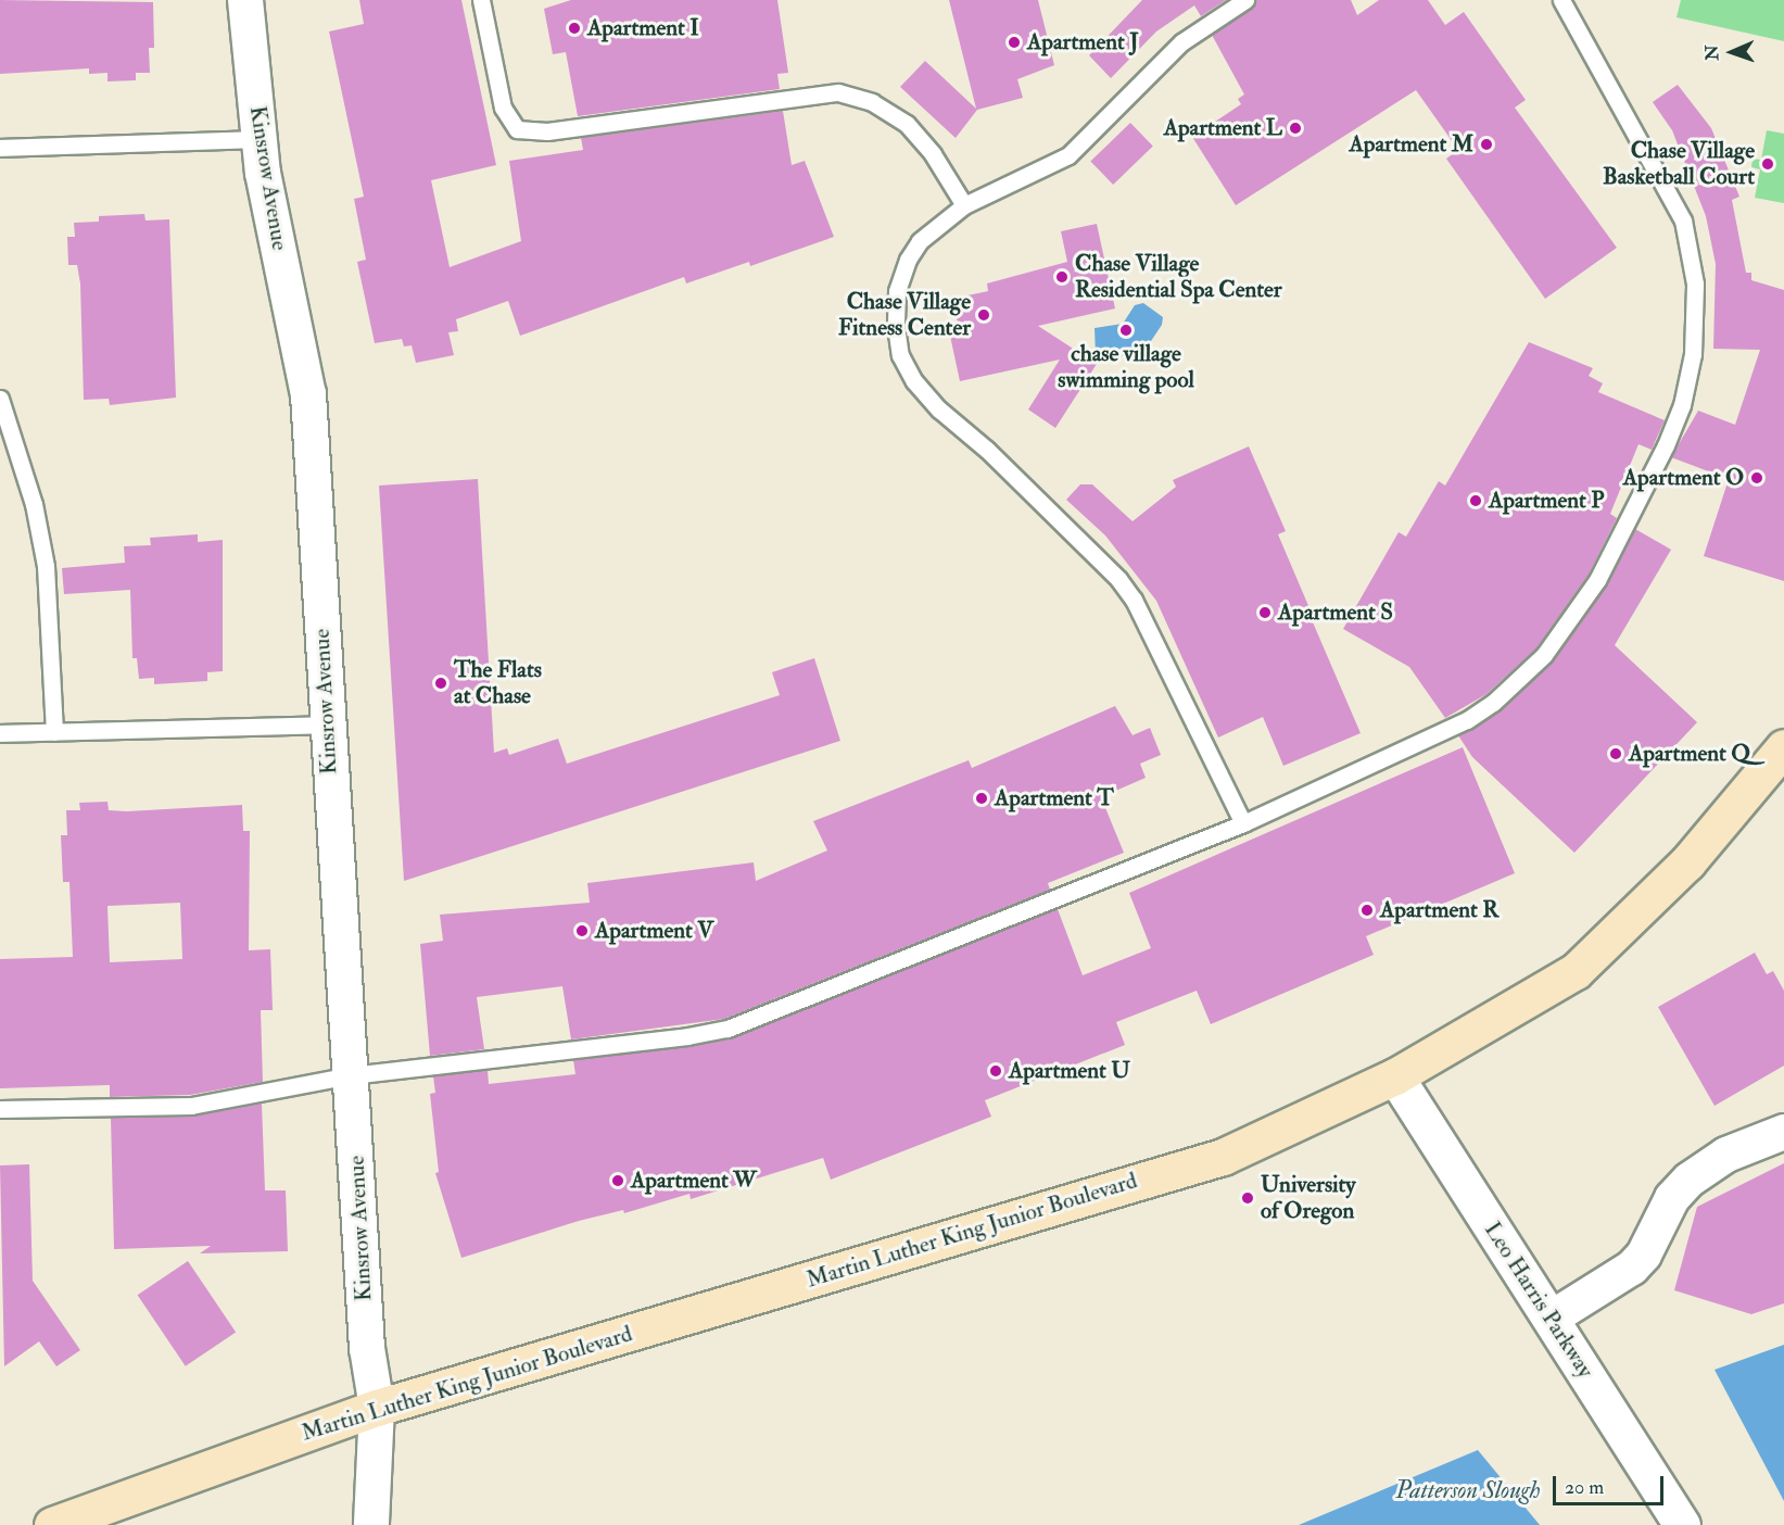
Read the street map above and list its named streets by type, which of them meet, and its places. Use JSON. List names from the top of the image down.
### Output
{
  "streets": {
    "main road": ["Martin Luther King Junior Boulevard"],
    "street": ["Kinsrow Avenue", "Leo Harris Parkway"]
  },
  "crossings": [
    ["Kinsrow Avenue", "Martin Luther King Junior Boulevard"],
    ["Martin Luther King Junior Boulevard", "Leo Harris Parkway"]
  ],
  "water": ["Patterson Slough"],
  "places": [
    "Apartment I",
    "Apartment J",
    "Apartment L",
    "Apartment M",
    "Chase Village Basketball Court",
    "Chase Village Residential Spa Center",
    "Chase Village Fitness Center",
    "chase village swimming pool",
    "Apartment O",
    "Apartment P",
    "Apartment S",
    "The Flats at Chase",
    "Apartment Q",
    "Apartment T",
    "Apartment R",
    "Apartment V",
    "Apartment U",
    "Apartment W",
    "University of Oregon"
  ],
  "scale_bar": "20 m",
  "north": "left"
}
